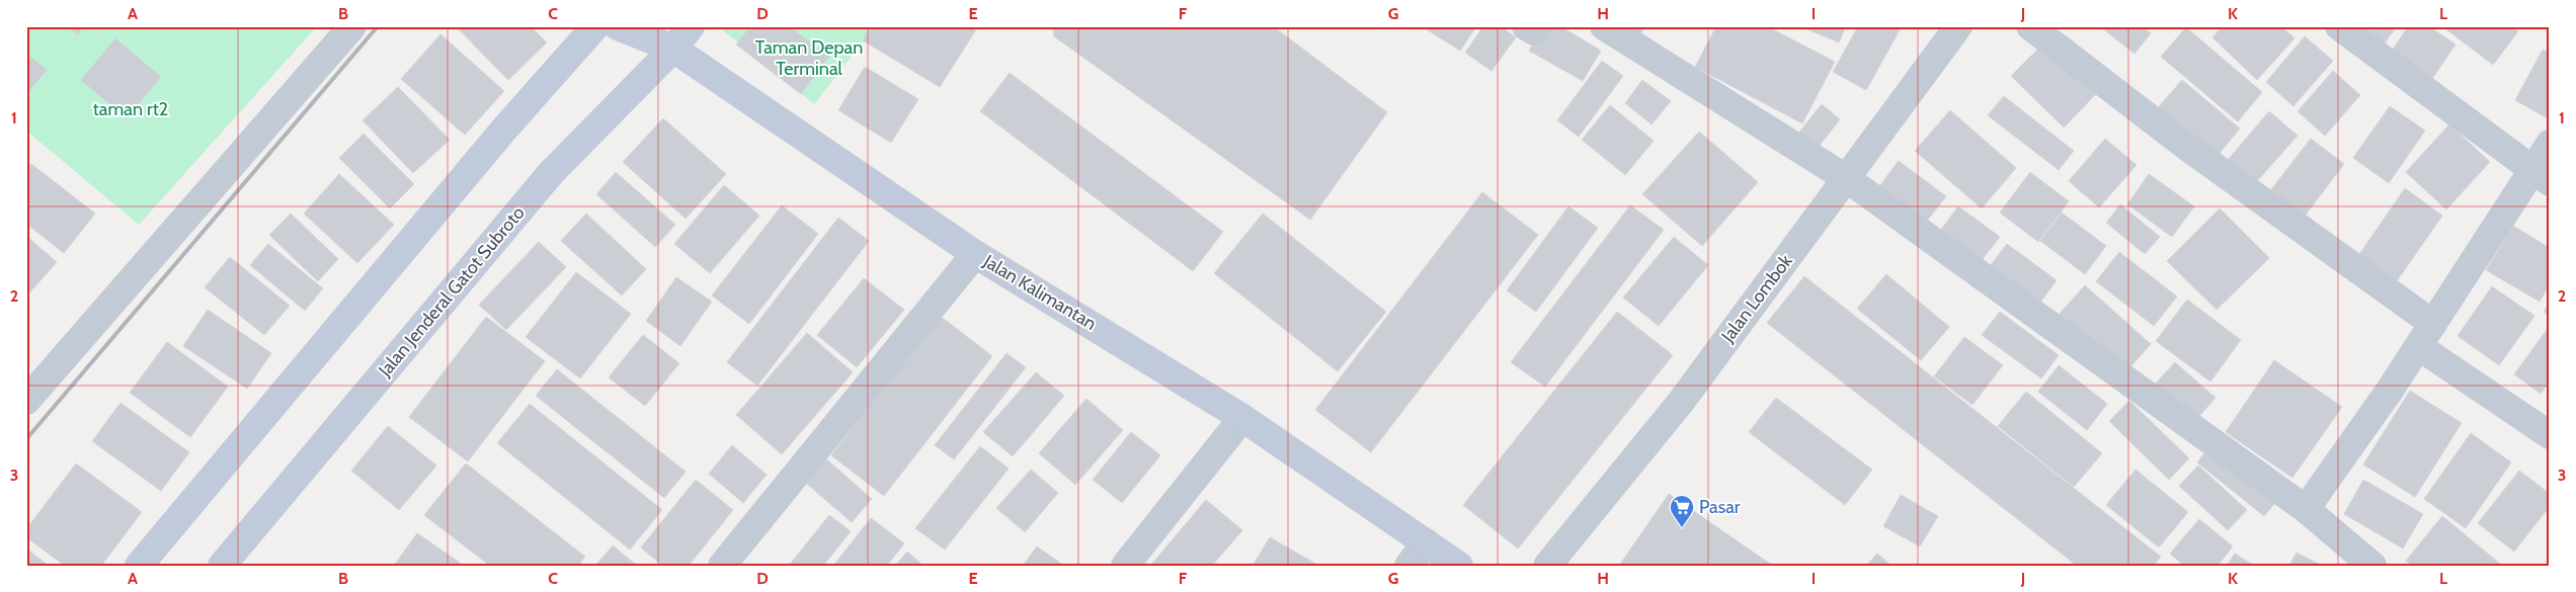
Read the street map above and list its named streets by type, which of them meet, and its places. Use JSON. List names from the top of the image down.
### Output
{
  "streets": {
    "main road": ["Jalan Jenderal Gatot Subroto", "Jalan Kalimantan"],
    "street": ["Jalan Lombok"]
  },
  "crossings": [
    ["Jalan Jenderal Gatot Subroto", "Jalan Kalimantan"]
  ],
  "parks": ["Taman Depan Terminal", "taman rt2"],
  "places": {
    "supermarket": ["Pasar"]
  },
  "grid": {
    "columns": [
      "A",
      "B",
      "C",
      "D",
      "E",
      "F",
      "G",
      "H",
      "I",
      "J",
      "K",
      "L"
    ],
    "rows": ["1", "2", "3"]
  }
}
